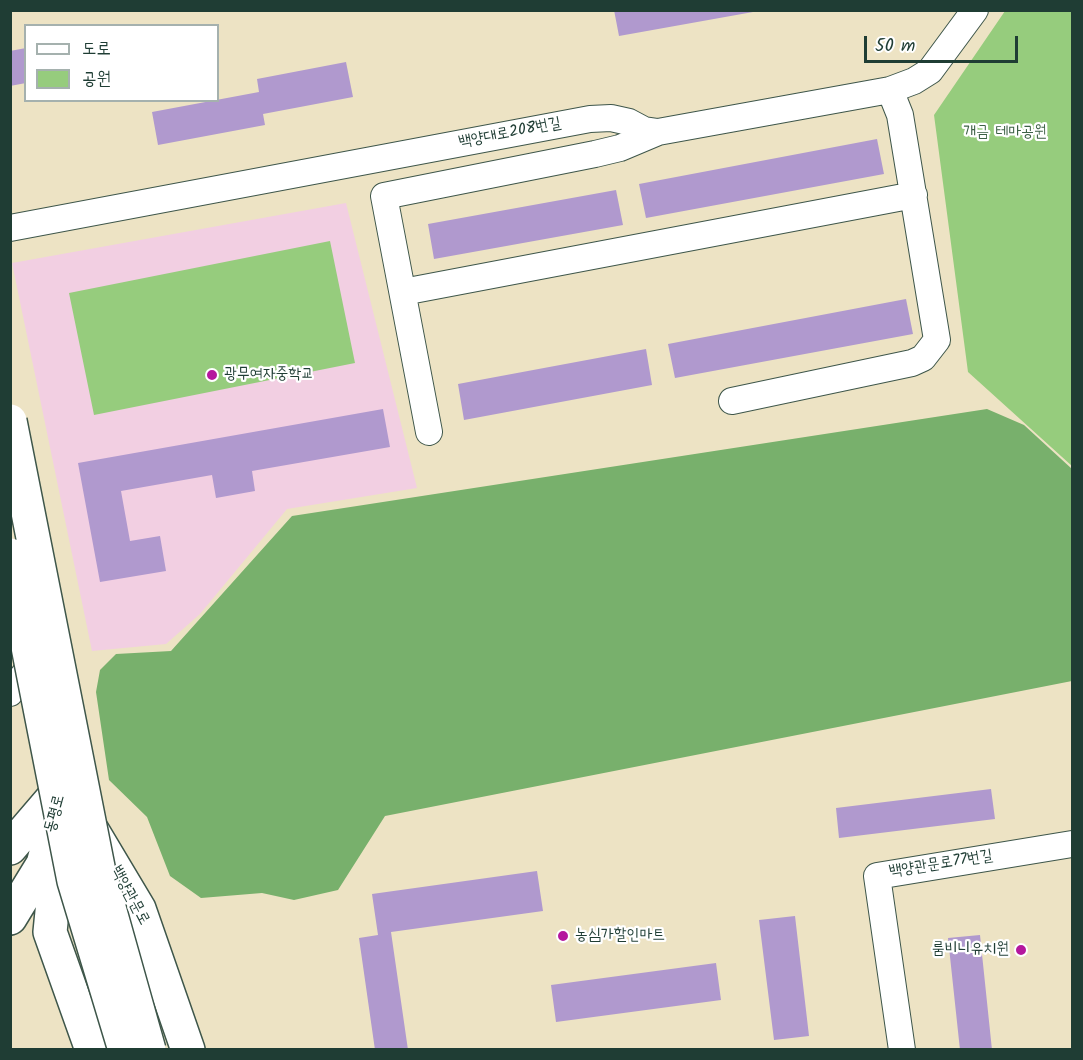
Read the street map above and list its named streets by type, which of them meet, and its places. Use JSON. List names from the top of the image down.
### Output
{
  "streets": {
    "main road": ["동평로", "백양관문로"],
    "street": ["백양대로208번길", "백양관문로77번길"]
  },
  "crossings": [
    ["동평로", "백양관문로"]
  ],
  "parks": ["개금 테마공원"],
  "places": ["광무여자중학교", "농심가할인마트", "룸비니유치원"],
  "legend": ["도로", "공원"],
  "scale_bar": "50 m"
}
